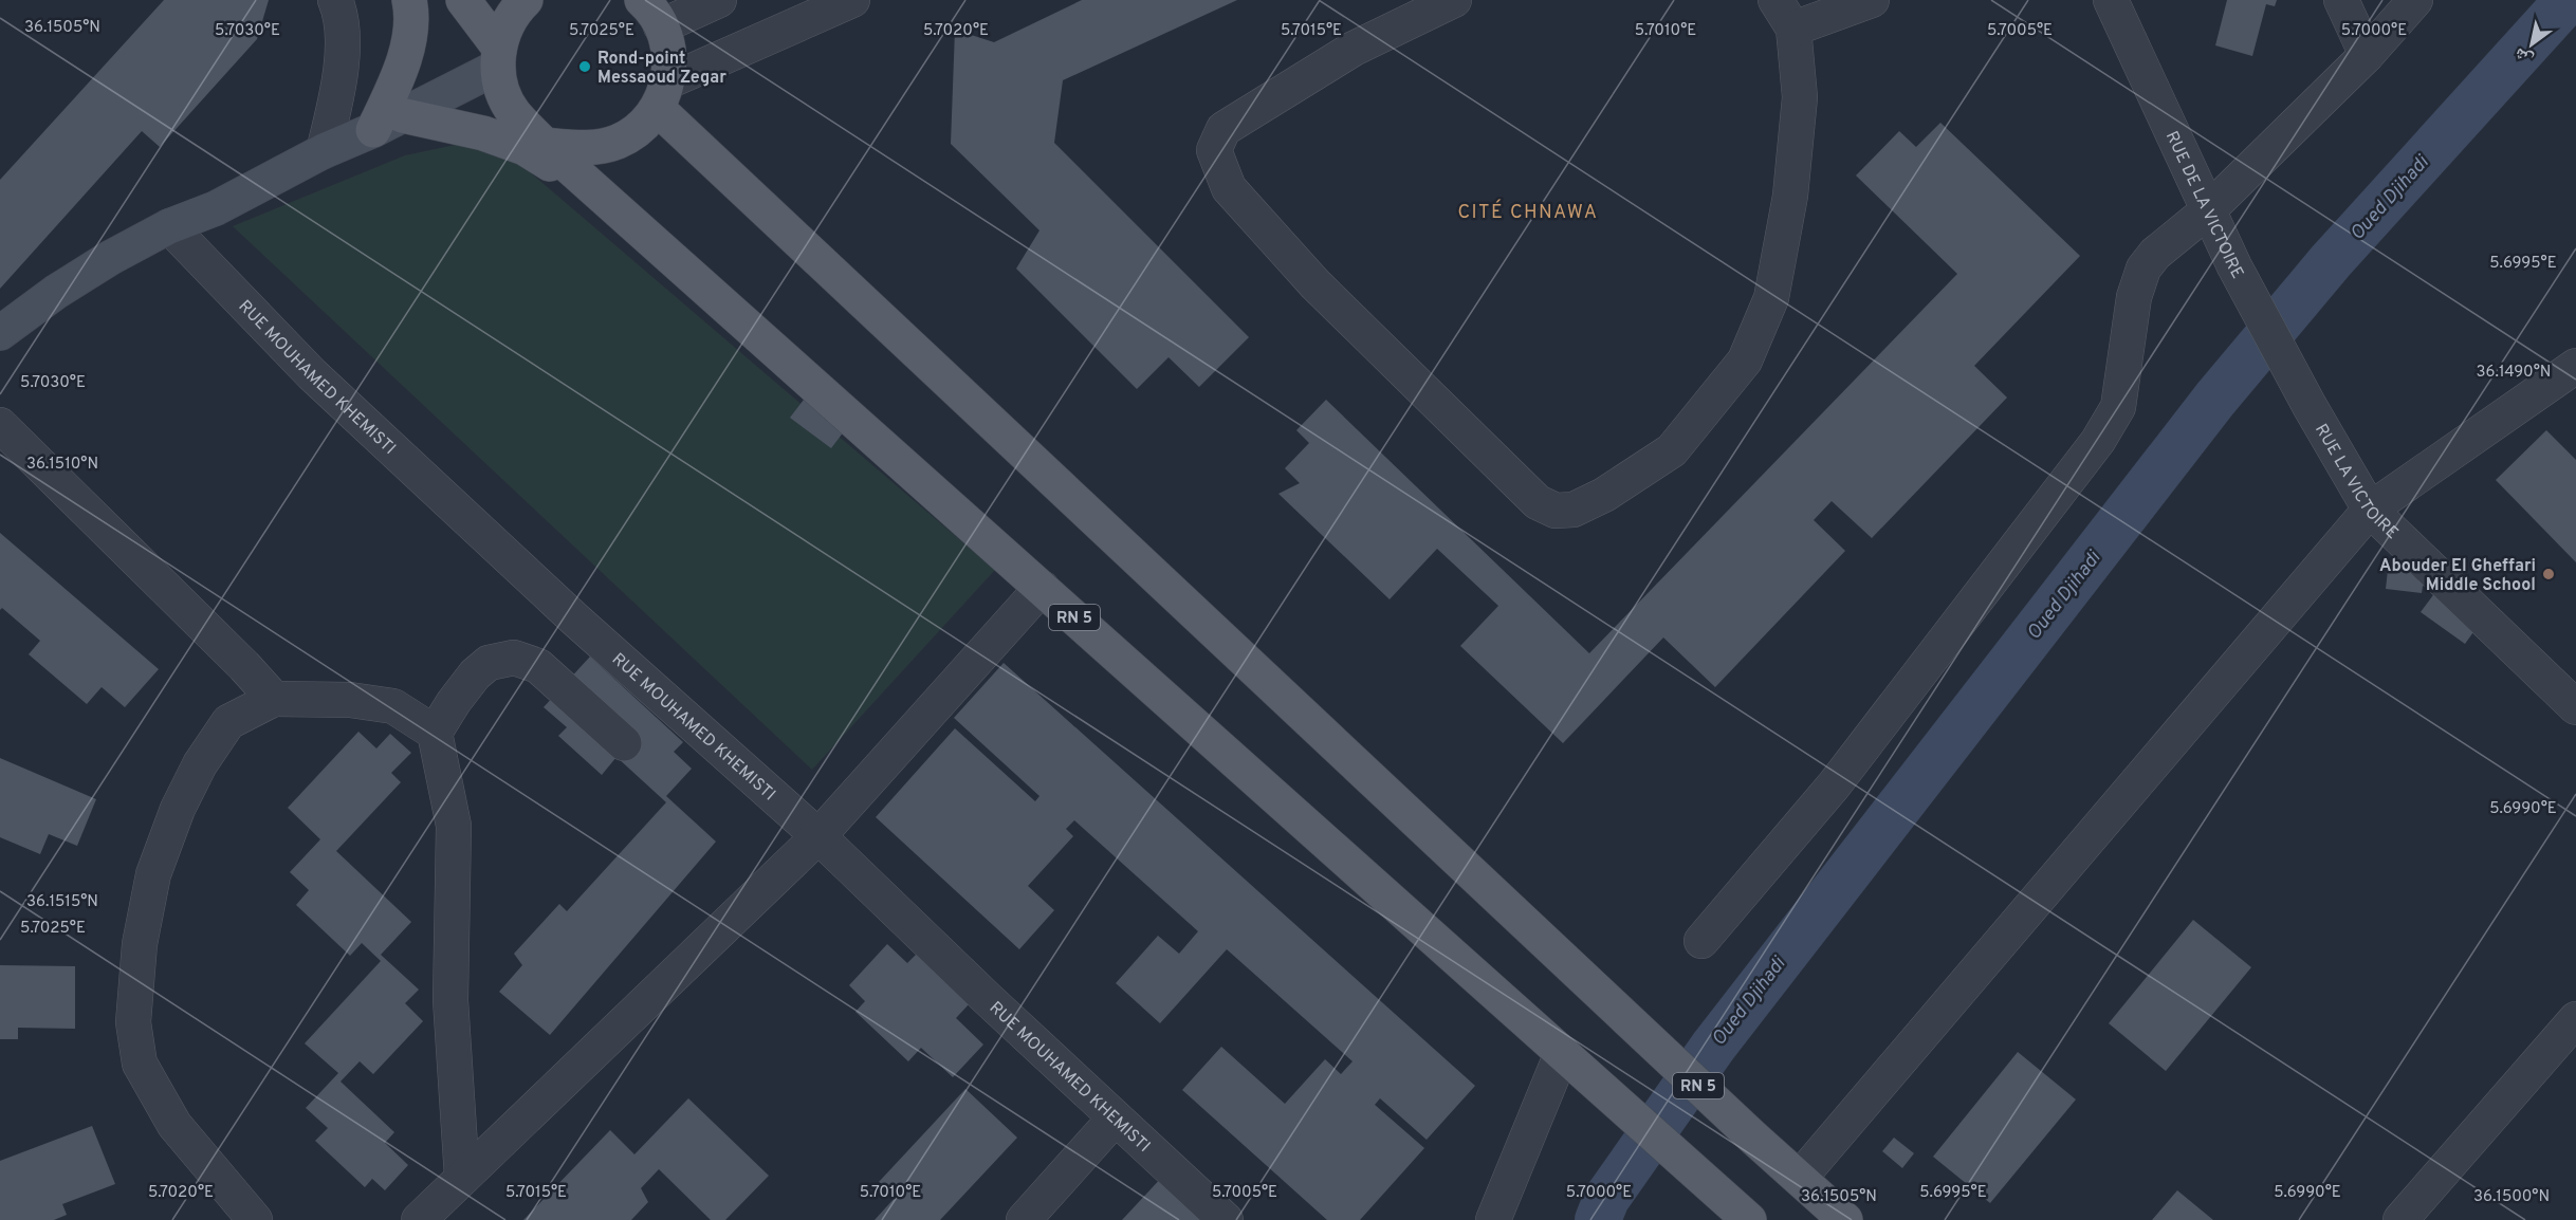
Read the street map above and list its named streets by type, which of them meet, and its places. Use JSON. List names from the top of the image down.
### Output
{
  "streets": {
    "main road": ["RN 5"],
    "street": ["RUE DE LA VICTOIRE", "RUE MOUHAMED KHEMISTI", "RUE LA VICTOIRE"]
  },
  "crossings": [
    ["RUE DE LA VICTOIRE", "RUE LA VICTOIRE"]
  ],
  "districts": ["CITÉ CHNAWA"],
  "water": ["Oued Djihadi"],
  "places": ["Rond-point Messaoud Zegar", "Abouder El Gheffari Middle School"],
  "north": "bottom left",
  "coordinates": [
    "36.1505°N",
    "5.7010°E",
    "5.7030°E",
    "5.7025°E",
    "5.7020°E",
    "5.7015°E",
    "5.7005°E",
    "5.7000°E",
    "5.6995°E",
    "36.1490°N",
    "36.1510°N",
    "5.6990°E",
    "36.1515°N",
    "36.1500°N"
  ]
}
